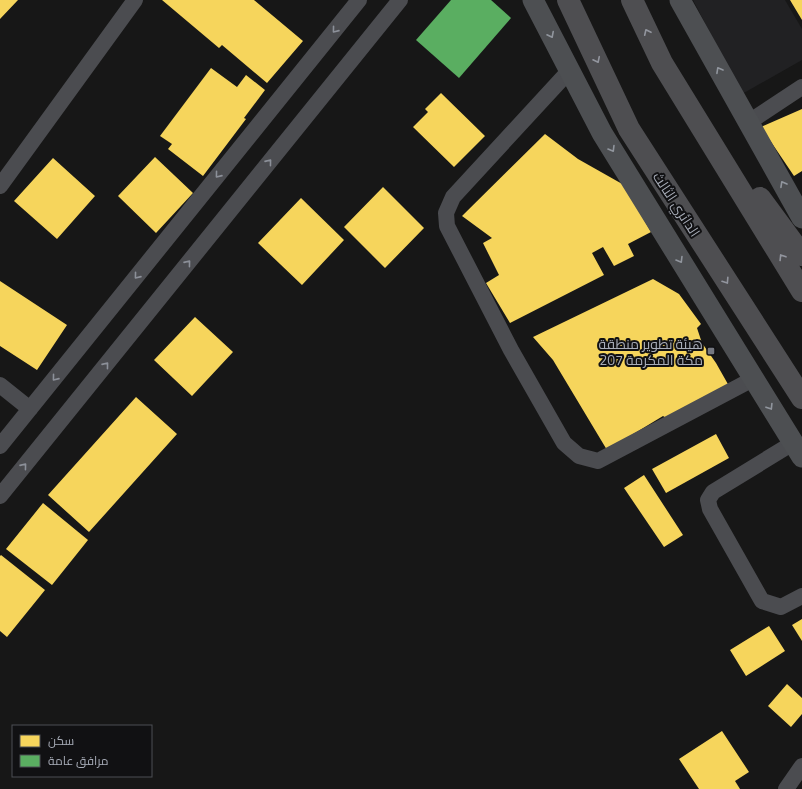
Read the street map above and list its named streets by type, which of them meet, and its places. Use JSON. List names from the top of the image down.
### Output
{
  "streets": {
    "highway": ["الدائري الثالث"]
  },
  "places": {
    "transit": ["هيئة تطوير منطقة مكة المكرمة 207"]
  },
  "legend": ["سكن", "مرافق عامة"]
}
